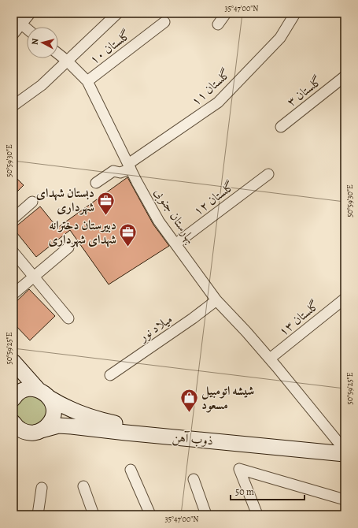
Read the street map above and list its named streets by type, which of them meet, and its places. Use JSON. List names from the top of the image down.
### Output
{
  "streets": {
    "main road": ["ذوب آهن"],
    "street": [
      "گلستان ۱۰",
      "گلستان ۱۱",
      "گلستان ۳",
      "گلستان ۱۲",
      "بهارستان جنوبی",
      "گلستان ۱۳",
      "میلاد نور"
    ]
  },
  "crossings": [
    ["گلستان ۱۰", "بهارستان جنوبی"],
    ["گلستان ۱۱", "بهارستان جنوبی"],
    ["گلستان ۱۲", "بهارستان جنوبی"],
    ["بهارستان جنوبی", "گلستان ۱۳"],
    ["بهارستان جنوبی", "میلاد نور"],
    ["بهارستان جنوبی", "ذوب آهن"]
  ],
  "places": {
    "office": ["دبستان شهدای شهرداری", "دبیرستان دخترانه شهدای شهرداری"],
    "shop": ["شیشه اتومبیل مسعود"]
  },
  "scale_bar": "50 m",
  "north": "left",
  "coordinates": ["35°47'00\"N", "50°59'30\"E", "50°59'25\"E"]
}
